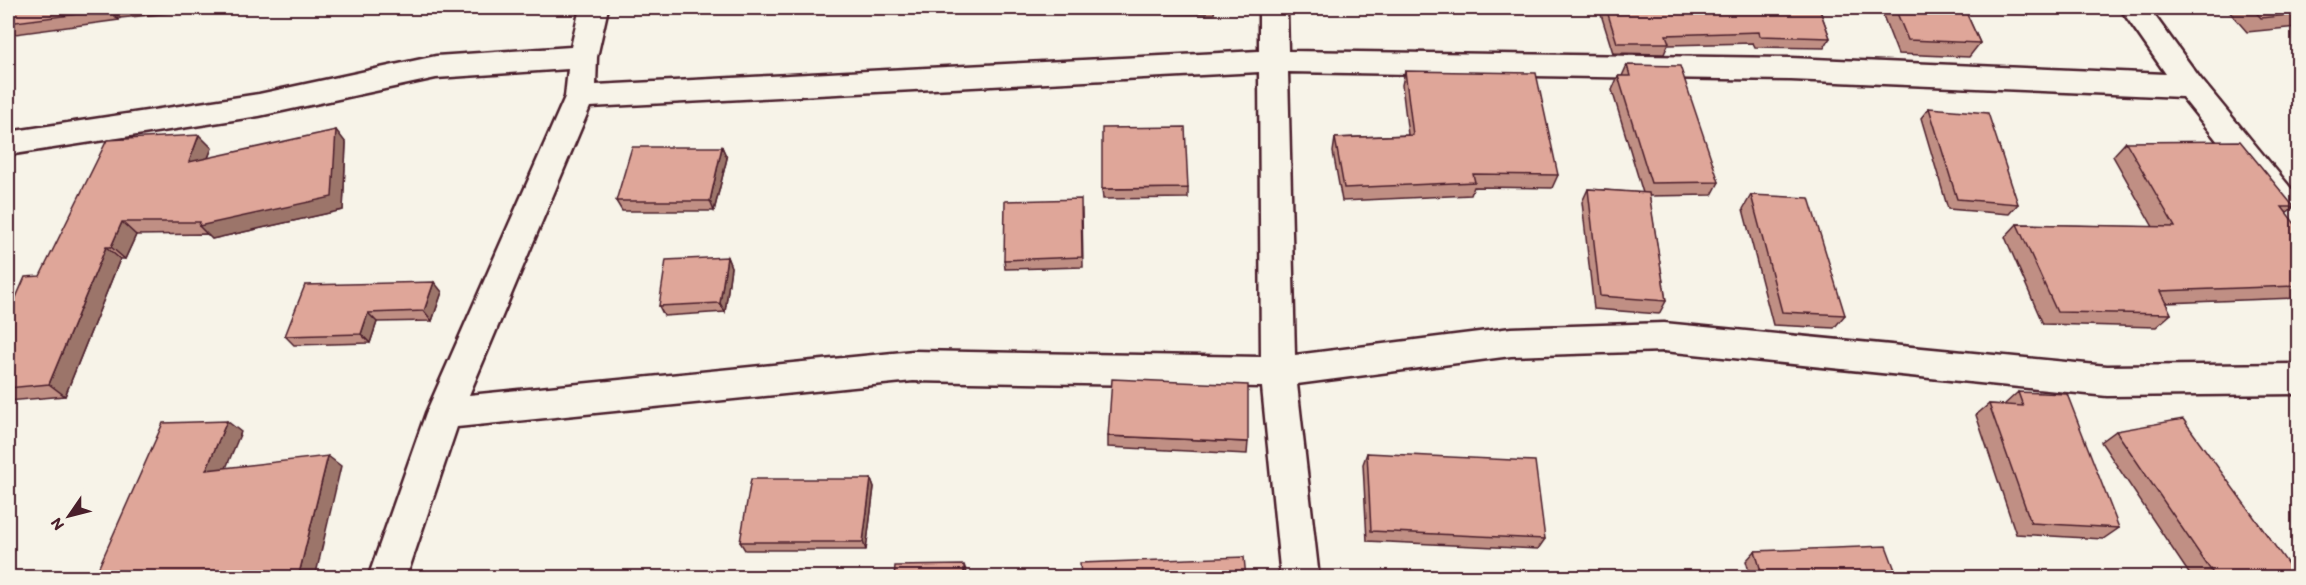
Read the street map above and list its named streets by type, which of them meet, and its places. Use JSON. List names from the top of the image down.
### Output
{
  "north": "bottom left"
}
